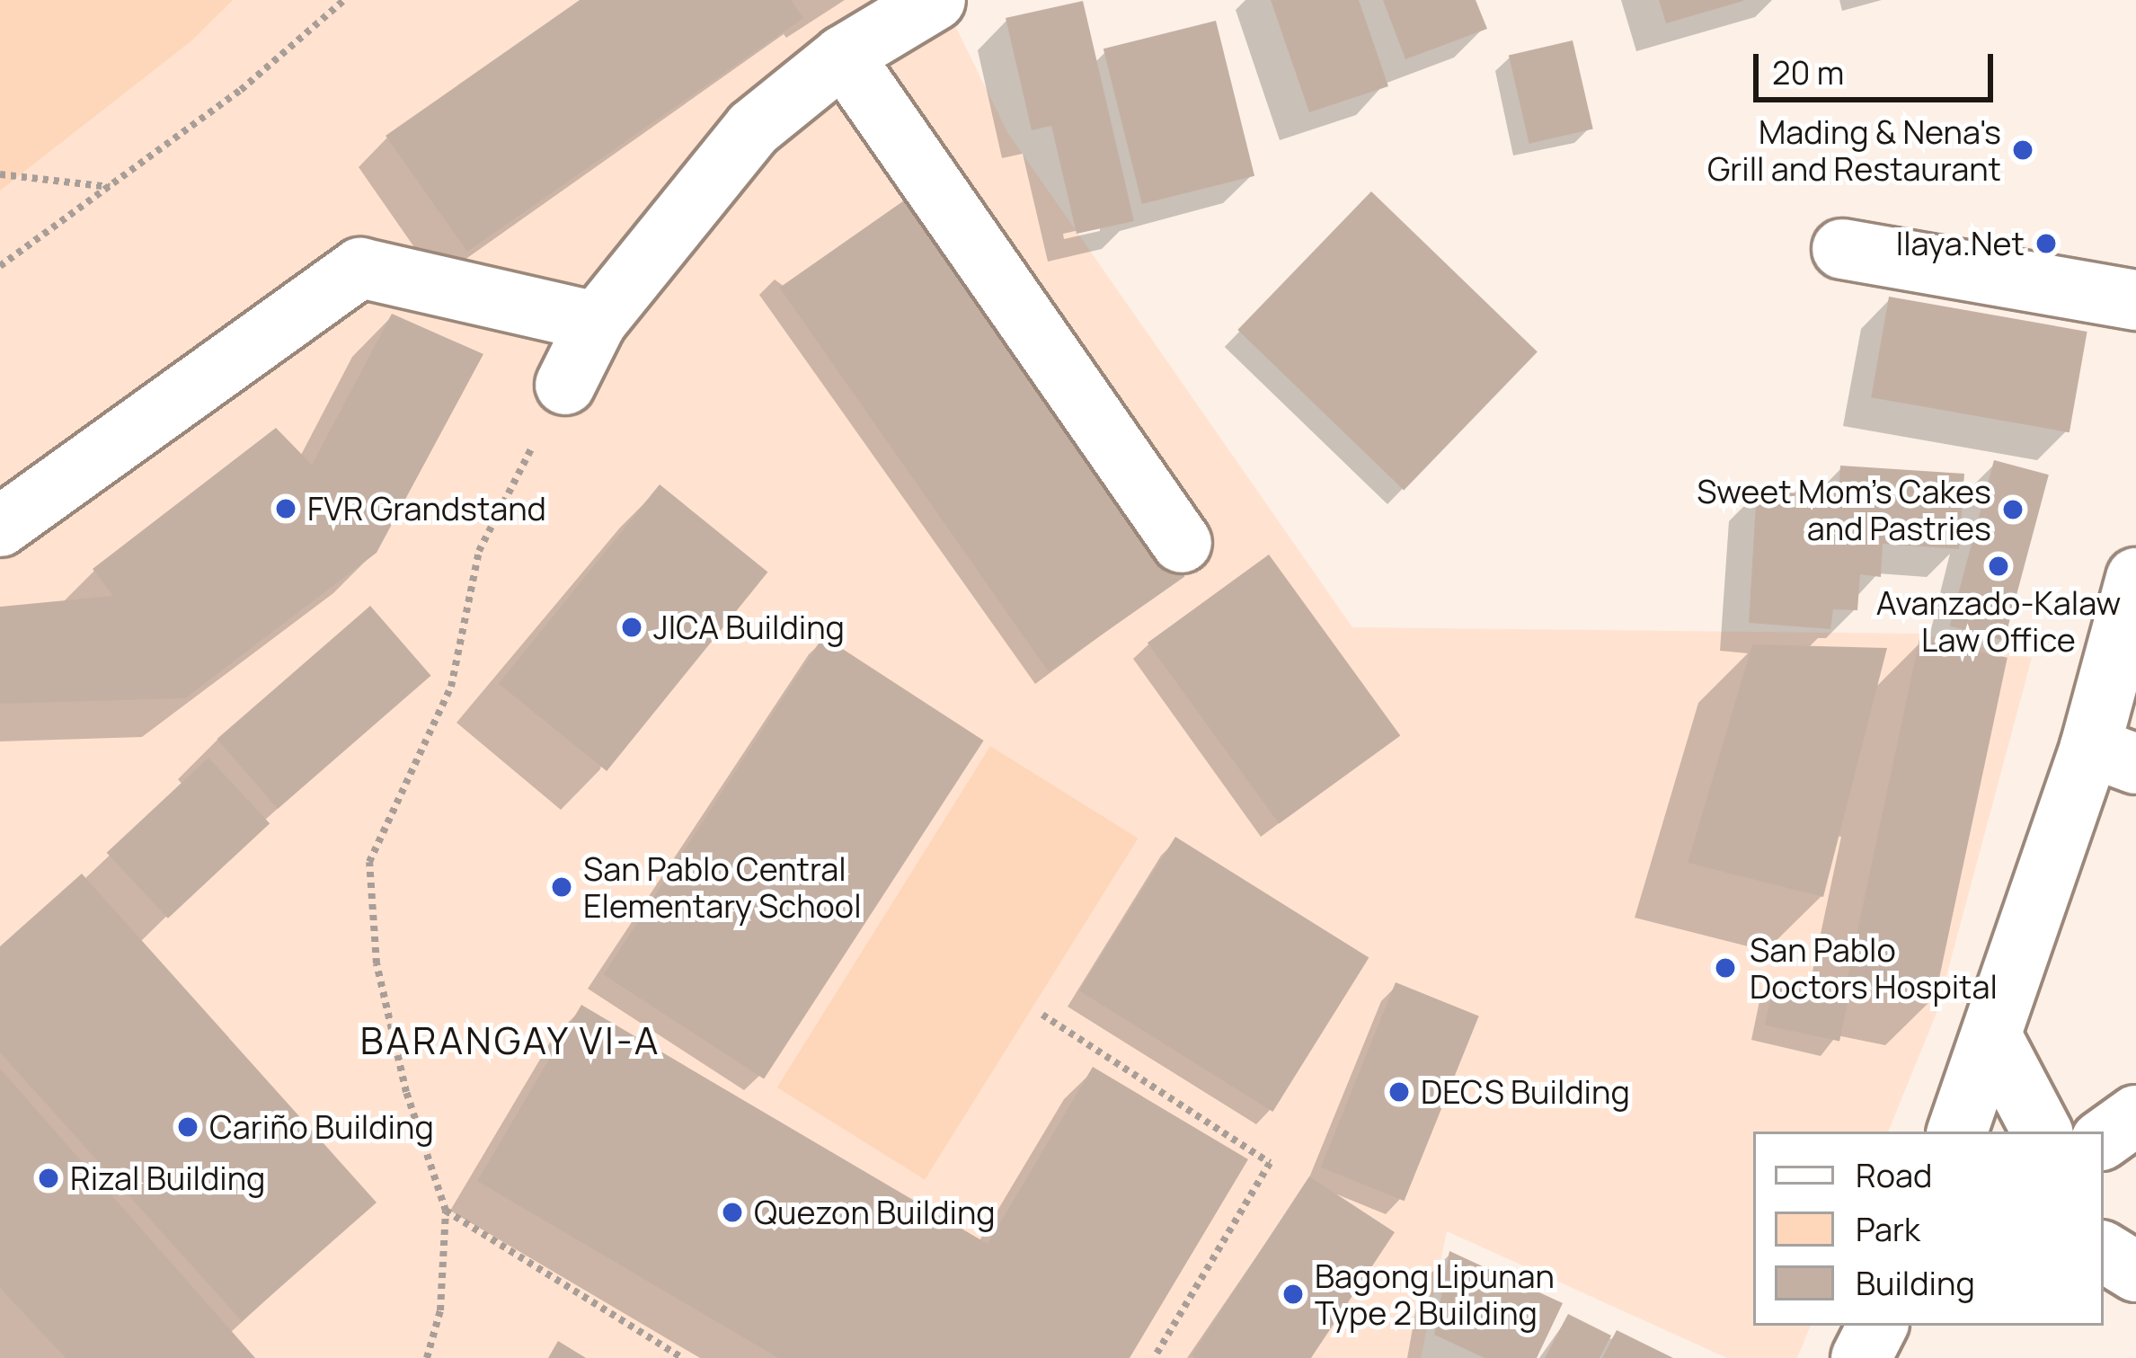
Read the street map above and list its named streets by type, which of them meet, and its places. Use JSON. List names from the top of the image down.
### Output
{
  "districts": ["BARANGAY VI-A"],
  "places": [
    "Mading & Nena's Grill and Restaurant",
    "Ilaya.Net",
    "FVR Grandstand",
    "Sweet Mom's Cakes and Pastries",
    "Avanzado-Kalaw Law Office",
    "JICA Building",
    "San Pablo Central Elementary School",
    "San Pablo Doctors Hospital",
    "DECS Building",
    "Cariño Building",
    "Rizal Building",
    "Quezon Building",
    "Bagong Lipunan Type 2 Building"
  ],
  "legend": ["Road", "Park", "Building"],
  "scale_bar": "20 m"
}
